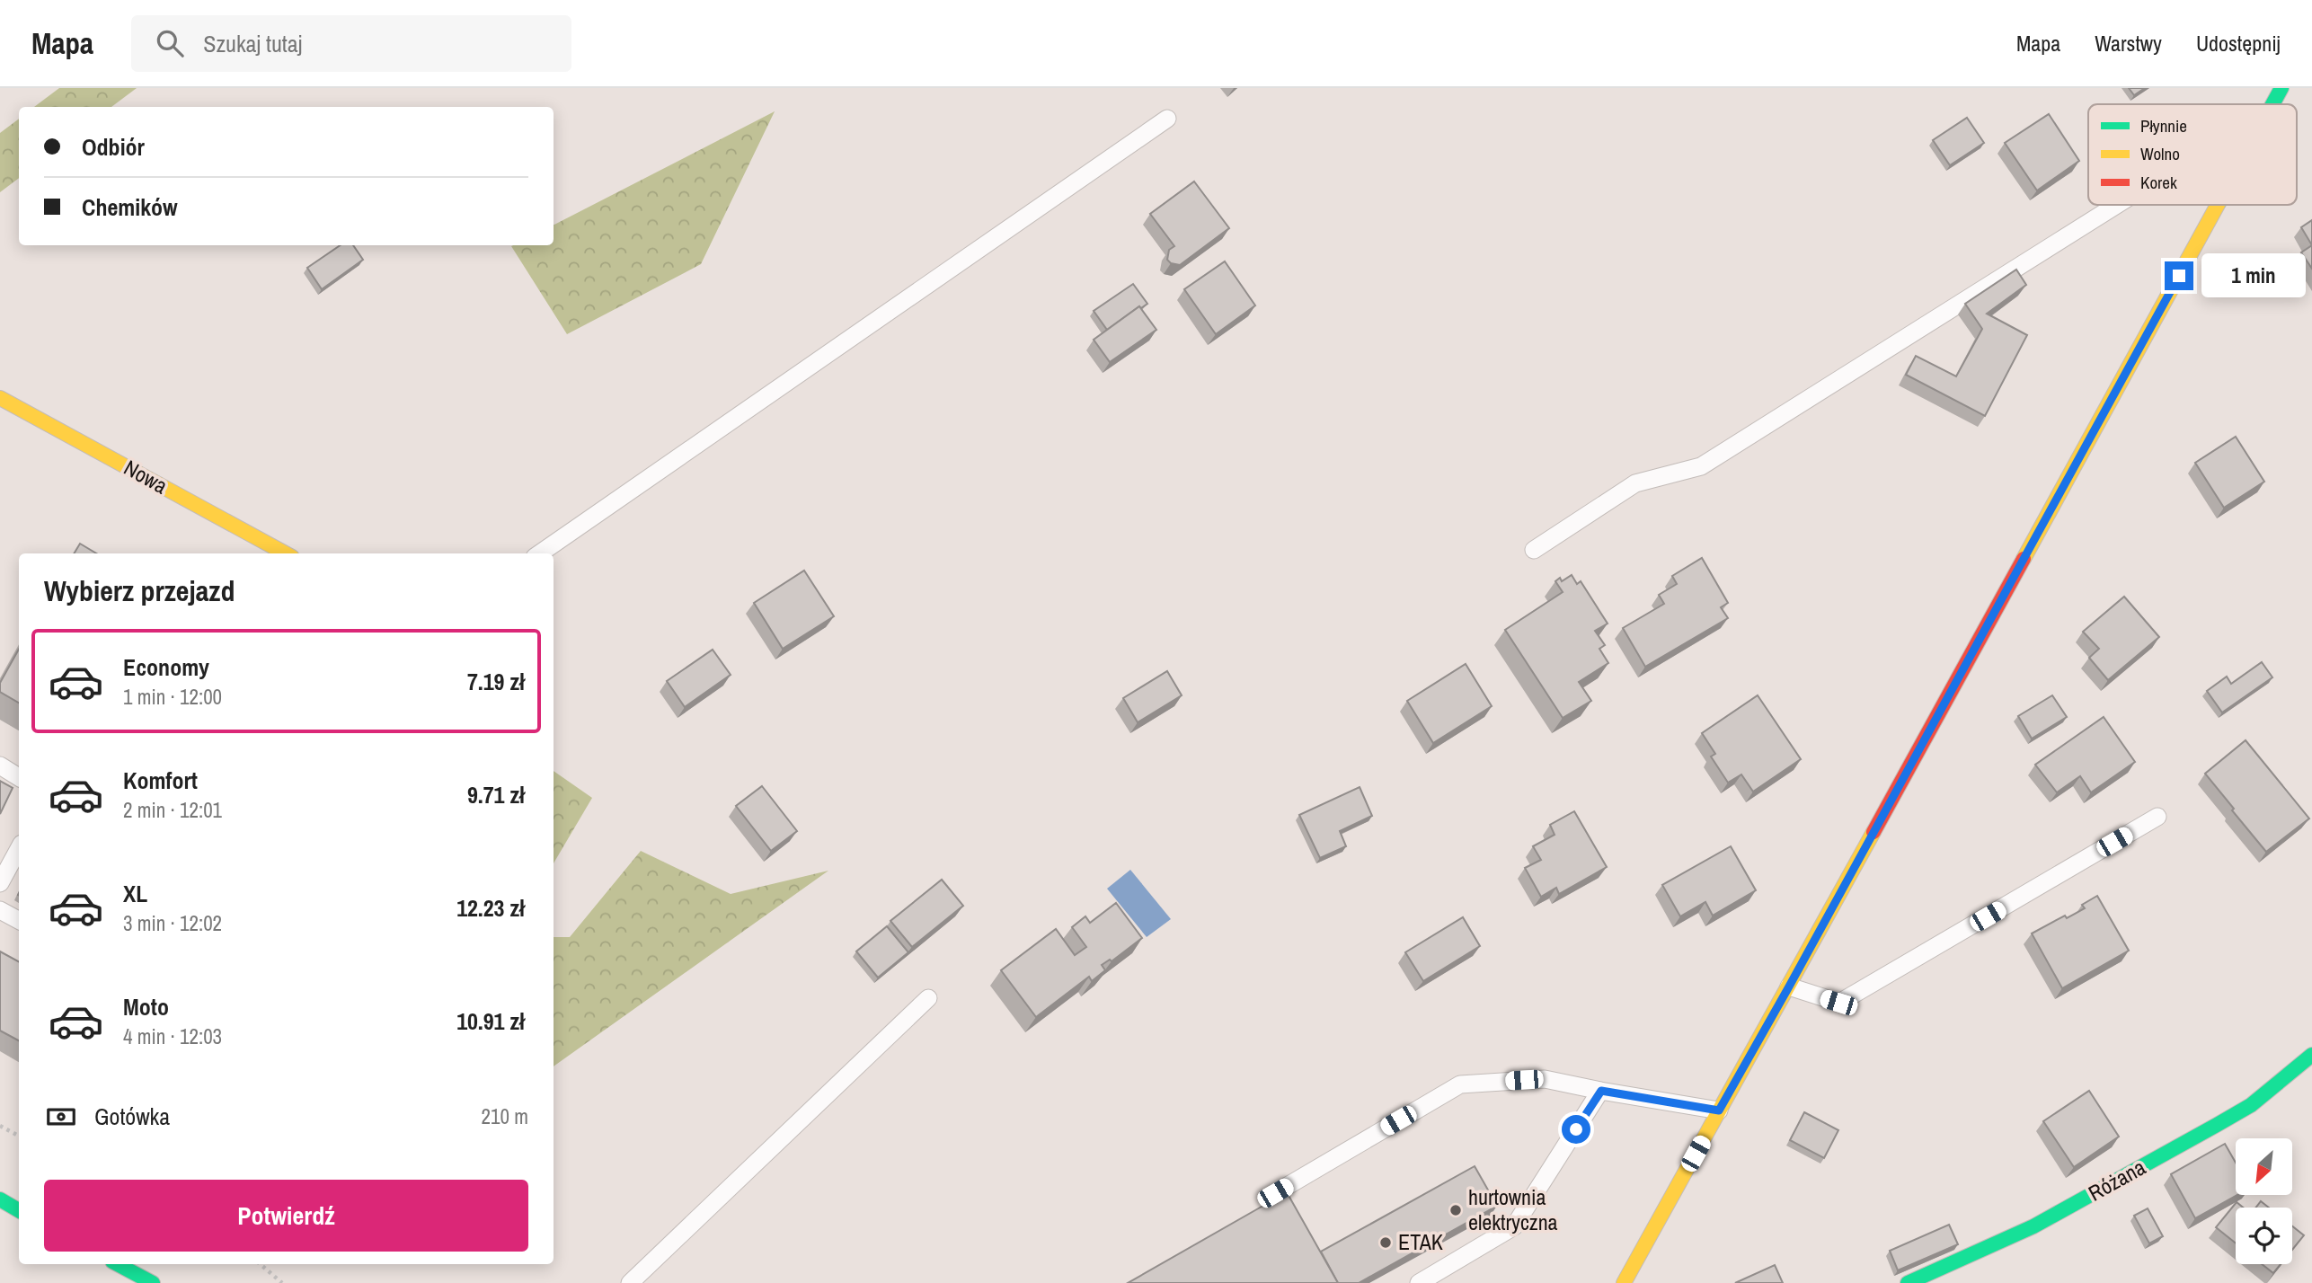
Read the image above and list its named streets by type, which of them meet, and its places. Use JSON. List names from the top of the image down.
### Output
{
  "streets": {
    "main road": ["Nowa", "Różana"]
  },
  "places": ["hurtownia elektryczna", "ETAK"],
  "legend": ["Płynnie", "Wolno", "Korek"],
  "north": "bottom left",
  "page": {
    "header": "Mapa",
    "search": "Szukaj tutaj",
    "nav": ["Mapa", "Warstwy", "Udostępnij"],
    "banner": ["Odbiór", "Chemików"],
    "bubble": "1 min",
    "heading": "Wybierz przejazd",
    "list": [
      {
        "name": "Economy",
        "note": "1 min · 12:00",
        "value": "7.19 zł"
      },
      {
        "name": "Komfort",
        "note": "2 min · 12:01",
        "value": "9.71 zł"
      },
      {
        "name": "XL",
        "note": "3 min · 12:02",
        "value": "12.23 zł"
      },
      {
        "name": "Moto",
        "note": "4 min · 12:03",
        "value": "10.91 zł"
      }
    ],
    "pay": ["Gotówka", "210 m"],
    "buttons": "Potwierdź"
  }
}
